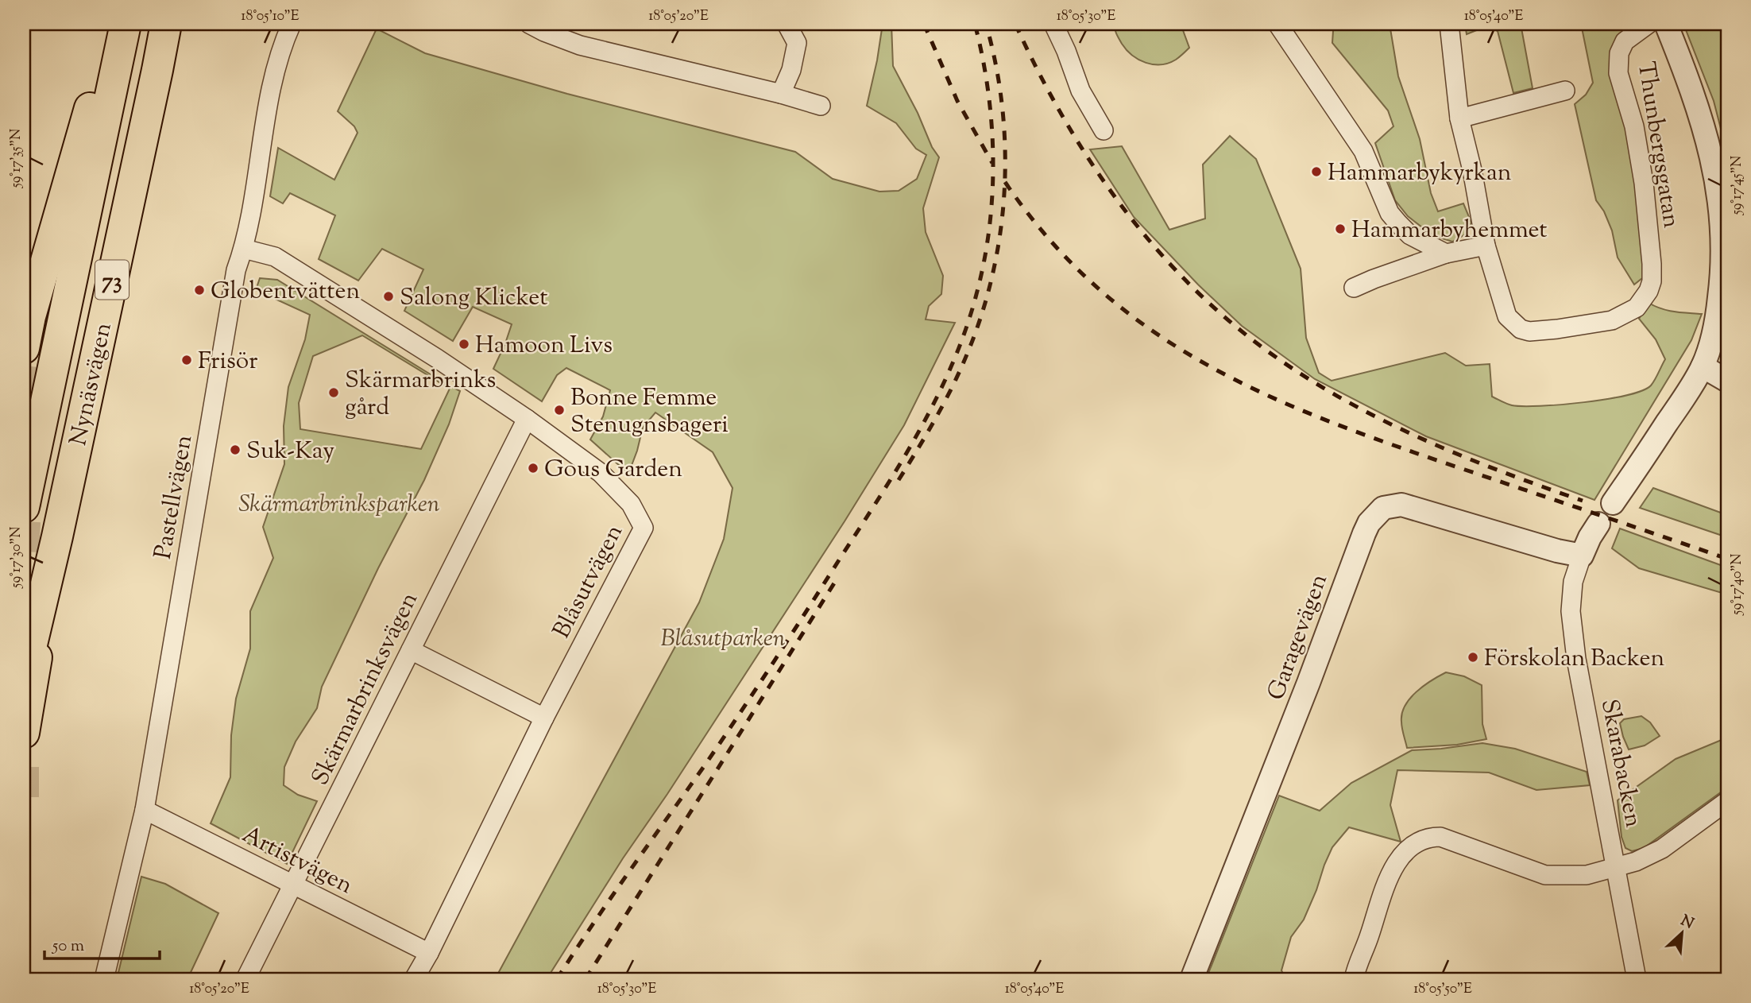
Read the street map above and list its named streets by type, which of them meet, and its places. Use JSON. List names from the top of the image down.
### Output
{
  "streets": {
    "highway": ["73", "Nynäsvägen"],
    "street": [
      "Thunbergsgatan",
      "Pastellvägen",
      "Blåsutvägen",
      "Garagevägen",
      "Skärmarbrinksvägen",
      "Skarabacken",
      "Artistvägen"
    ]
  },
  "crossings": [
    ["Pastellvägen", "Blåsutvägen"],
    ["Pastellvägen", "Artistvägen"],
    ["Blåsutvägen", "Skärmarbrinksvägen"],
    ["Blåsutvägen", "Artistvägen"],
    ["Garagevägen", "Skarabacken"],
    ["Skärmarbrinksvägen", "Artistvägen"]
  ],
  "parks": ["Skärmarbrinksparken", "Blåsutparken"],
  "places": [
    "Hammarbykyrkan",
    "Hammarbyhemmet",
    "Globentvätten",
    "Salong Klicket",
    "Hamoon Livs",
    "Frisör",
    "Skärmarbrinks gård",
    "Bonne Femme Stenugnsbageri",
    "Suk-Kay",
    "Gous Garden",
    "Förskolan Backen"
  ],
  "scale_bar": "50 m",
  "north": "top right",
  "coordinates": [
    "18°05'10\"E",
    "18°05'20\"E",
    "18°05'30\"E",
    "18°05'40\"E",
    "59°17'35\"N",
    "59°17'45\"N",
    "59°17'30\"N",
    "59°17'40\"N",
    "18°05'50\"E"
  ]
}
